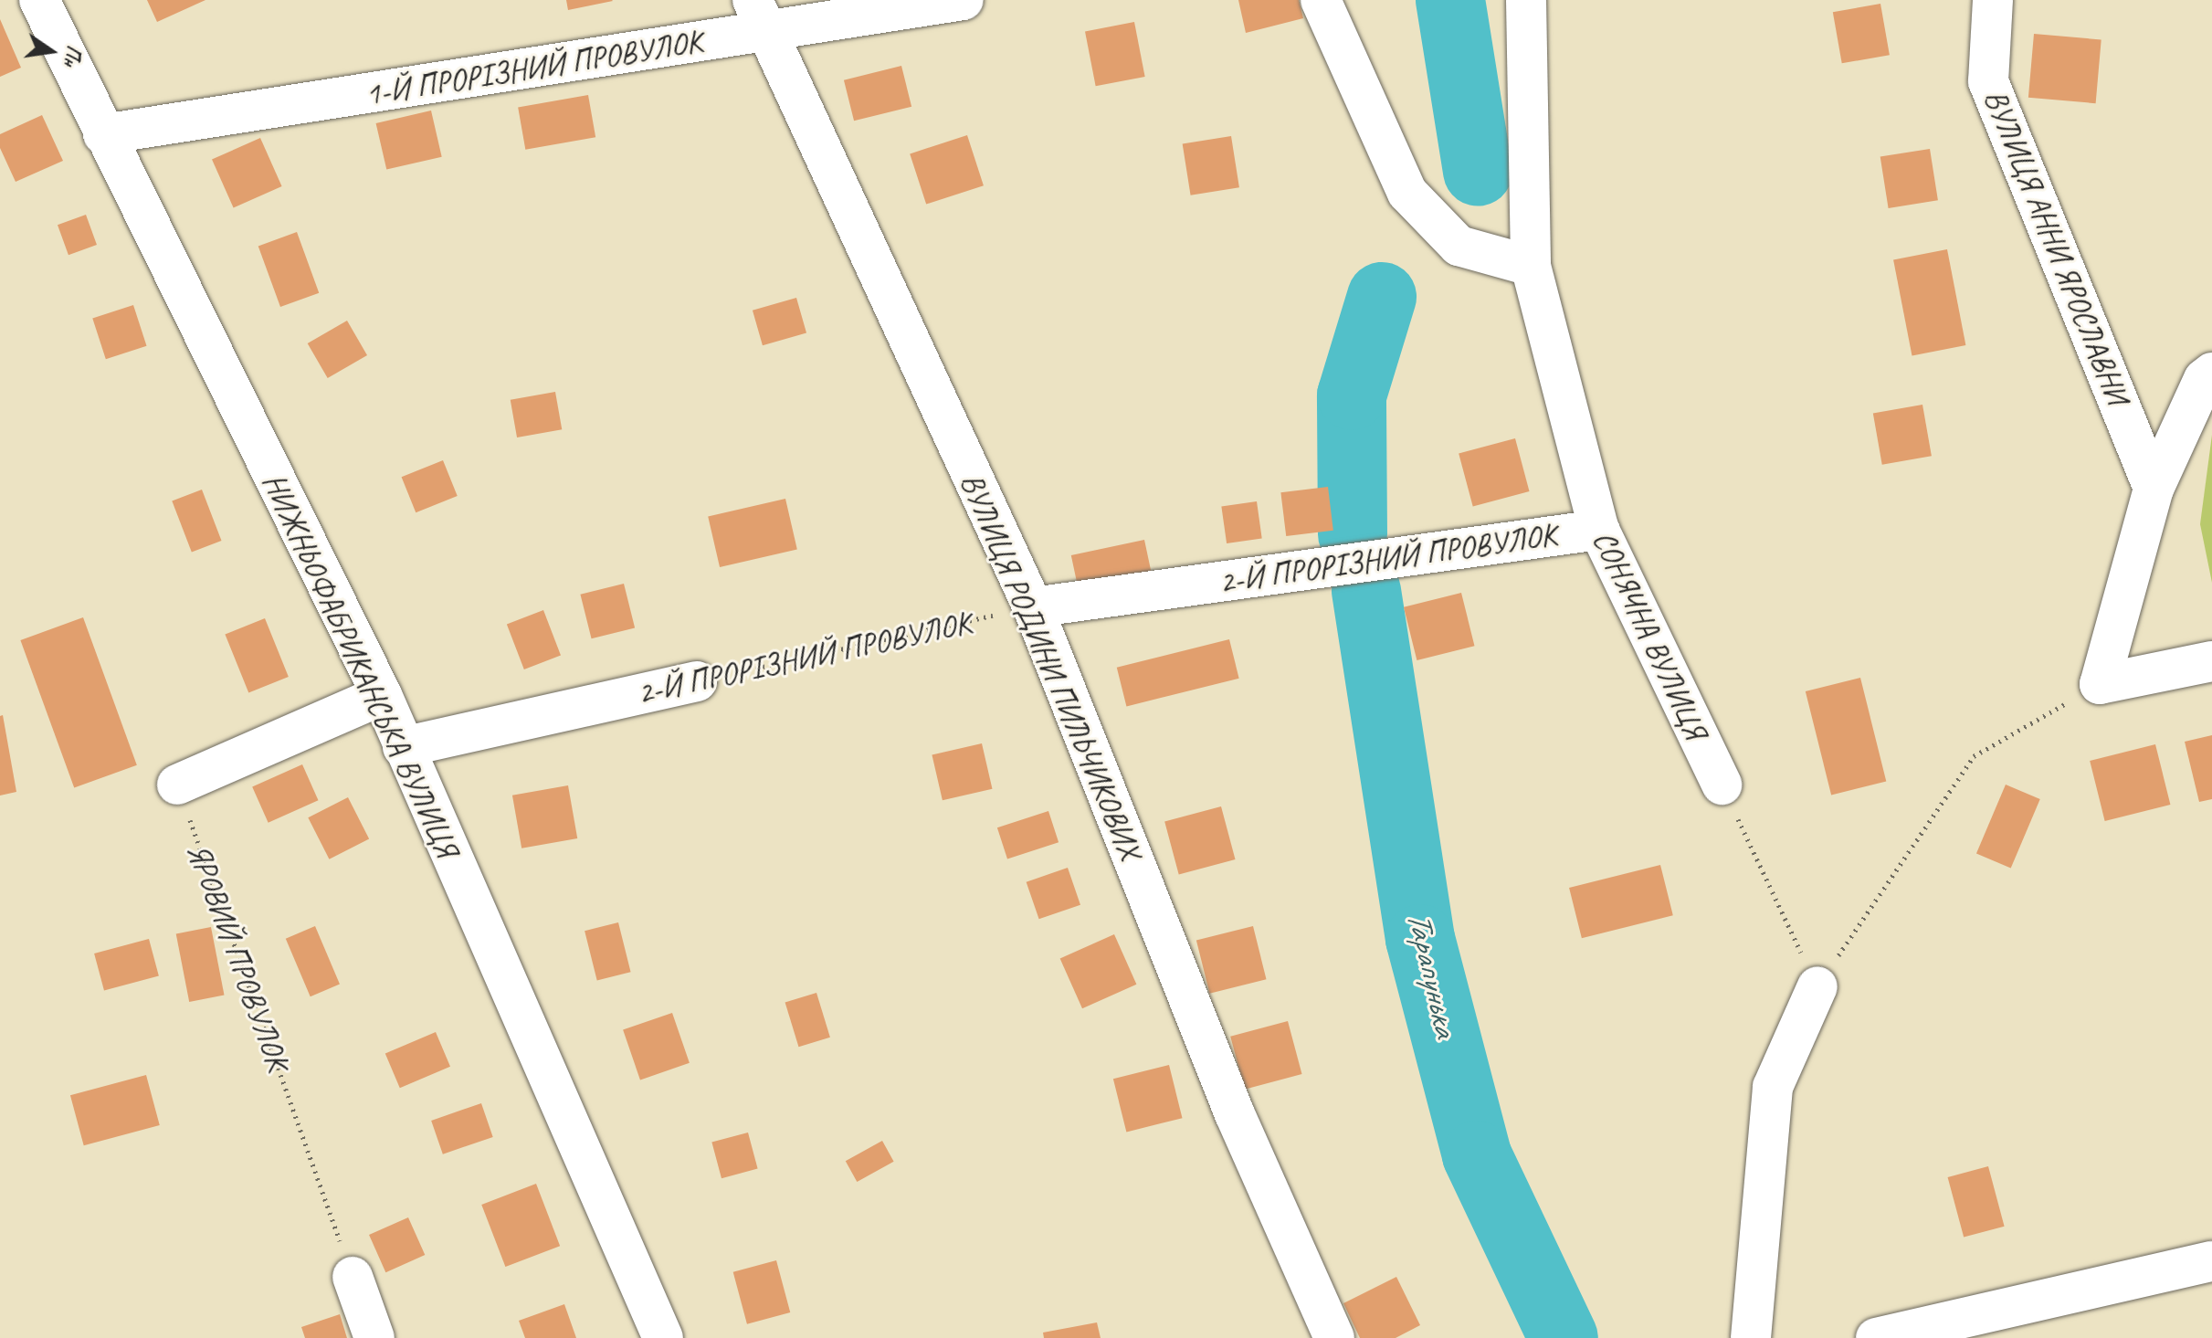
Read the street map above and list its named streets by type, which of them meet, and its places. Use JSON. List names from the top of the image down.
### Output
{
  "streets": {
    "street": [
      "1-Й ПРОРІЗНИЙ ПРОВУЛОК",
      "ВУЛИЦЯ АННИ ЯРОСЛАВНИ",
      "2-Й ПРОРІЗНИЙ ПРОВУЛОК",
      "СОНЯЧНА ВУЛИЦЯ",
      "НИЖНЬОФАБРИКАНСЬКА ВУЛИЦЯ",
      "ВУЛИЦЯ РОДИНИ ПИЛЬЧИКОВИХ"
    ],
    "path": ["ЯРОВИЙ ПРОВУЛОК"]
  },
  "crossings": [
    ["1-Й ПРОРІЗНИЙ ПРОВУЛОК", "НИЖНЬОФАБРИКАНСЬКА ВУЛИЦЯ"],
    ["1-Й ПРОРІЗНИЙ ПРОВУЛОК", "ВУЛИЦЯ РОДИНИ ПИЛЬЧИКОВИХ"],
    ["2-Й ПРОРІЗНИЙ ПРОВУЛОК", "СОНЯЧНА ВУЛИЦЯ"],
    ["2-Й ПРОРІЗНИЙ ПРОВУЛОК", "НИЖНЬОФАБРИКАНСЬКА ВУЛИЦЯ"],
    ["2-Й ПРОРІЗНИЙ ПРОВУЛОК", "ВУЛИЦЯ РОДИНИ ПИЛЬЧИКОВИХ"]
  ],
  "water": ["Тарапунька"],
  "north": "right"
}
